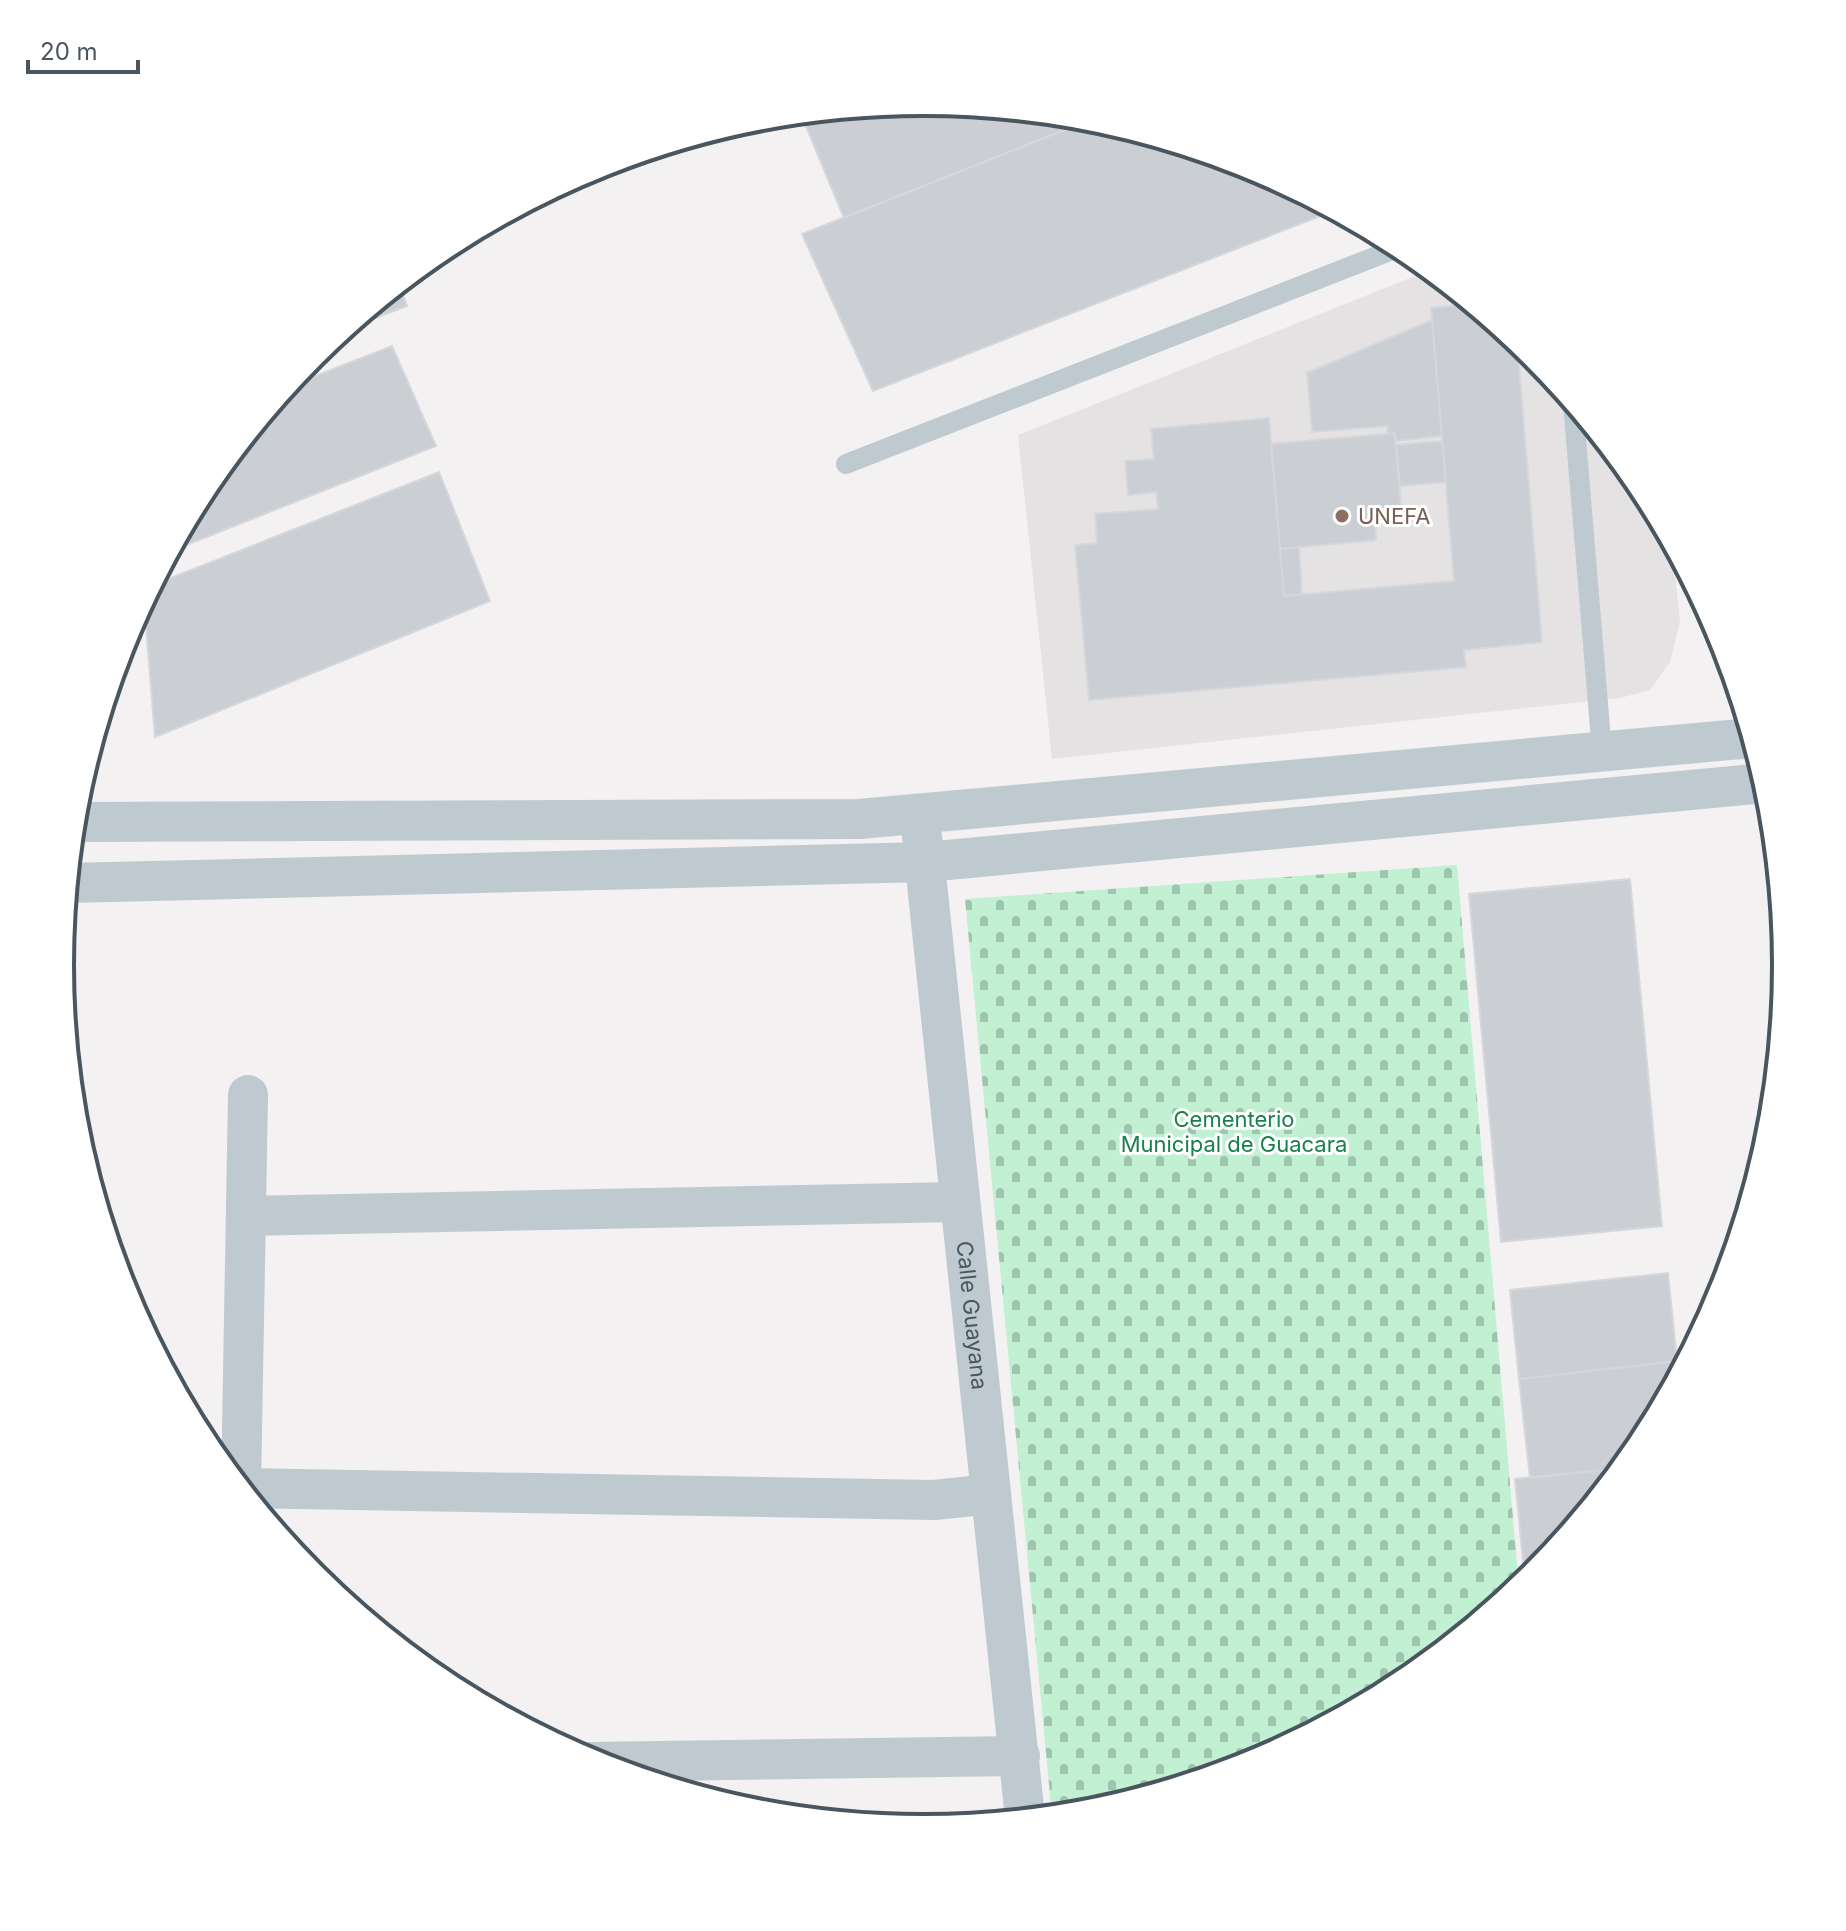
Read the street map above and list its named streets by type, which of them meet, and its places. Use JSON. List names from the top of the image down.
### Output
{
  "streets": {
    "street": ["Calle Guayana"]
  },
  "parks": ["Cementerio Municipal de Guacara"],
  "places": ["UNEFA"],
  "scale_bar": "20 m"
}
